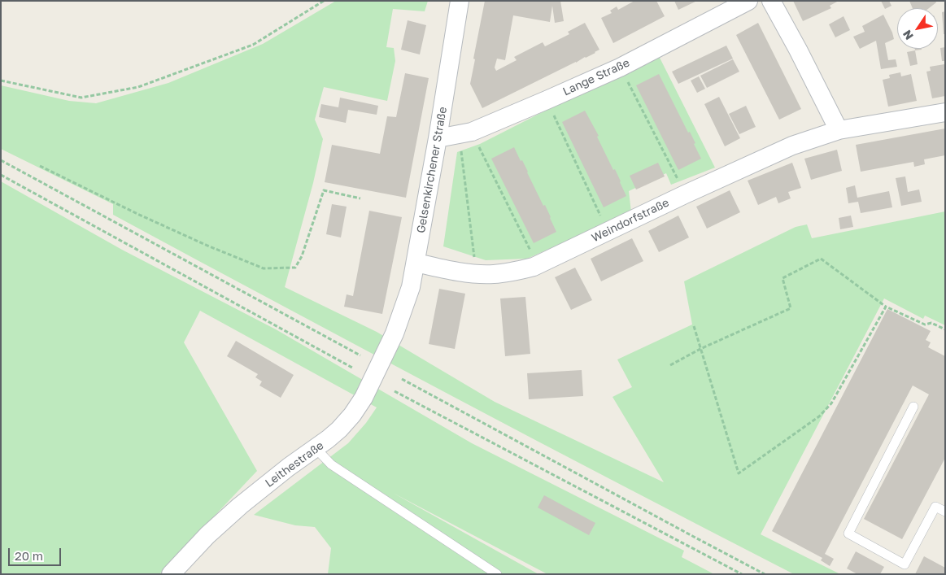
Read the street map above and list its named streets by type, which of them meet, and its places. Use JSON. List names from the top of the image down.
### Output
{
  "streets": {
    "street": [
      "Lange Straße",
      "Gelsenkirchener Straße",
      "Weindorfstraße",
      "Leithestraße"
    ]
  },
  "crossings": [
    ["Lange Straße", "Gelsenkirchener Straße"],
    ["Gelsenkirchener Straße", "Weindorfstraße"],
    ["Gelsenkirchener Straße", "Leithestraße"]
  ],
  "scale_bar": "20 m",
  "north": "bottom left"
}
